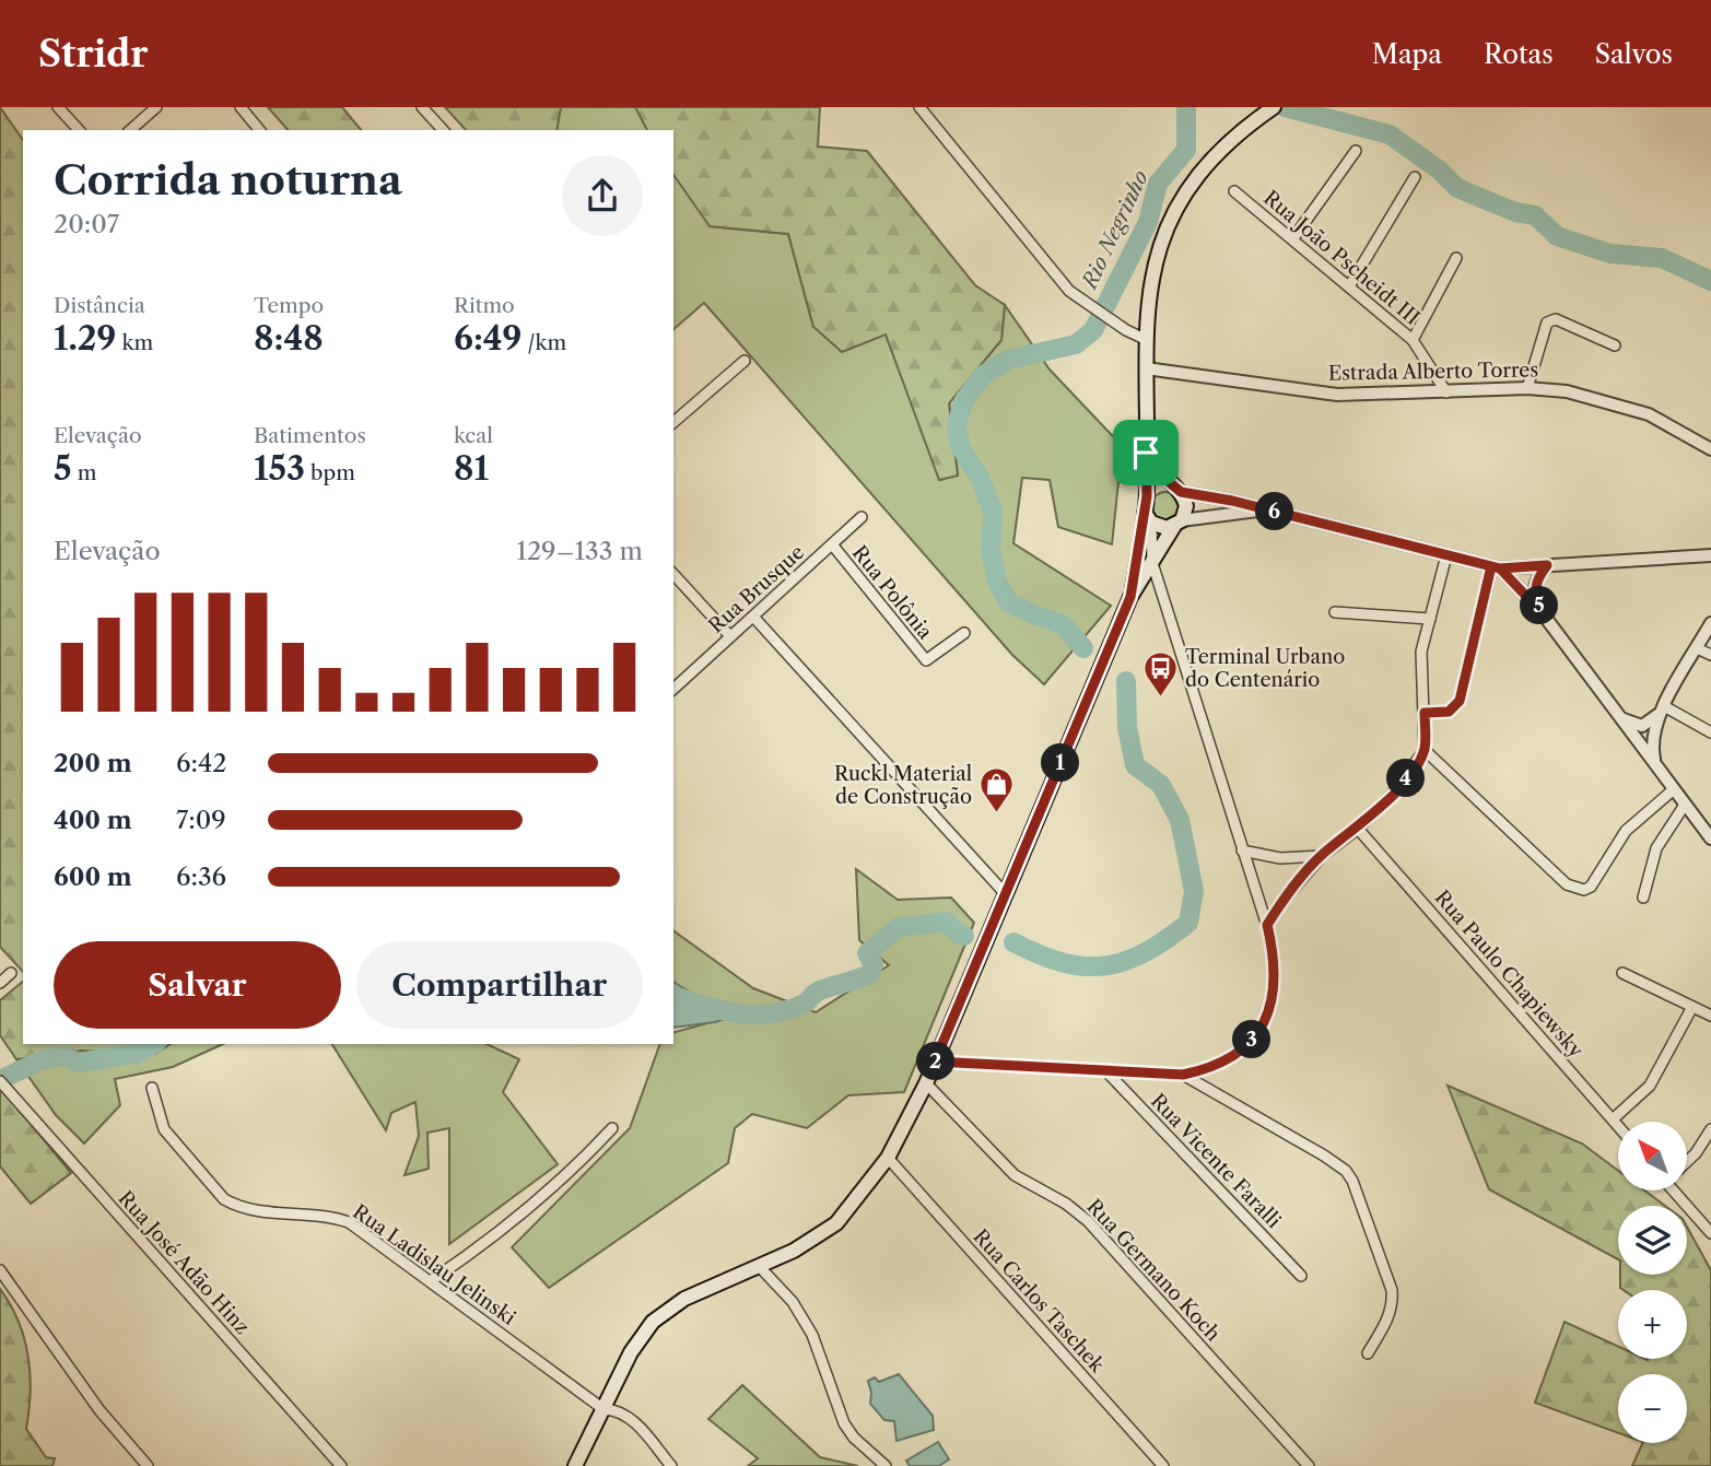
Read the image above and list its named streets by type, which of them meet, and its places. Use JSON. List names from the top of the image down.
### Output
{
  "streets": {
    "street": [
      "Rua João Pscheidt III",
      "Estrada Alberto Torres",
      "Rua Brusque",
      "Rua Polônia",
      "Rua Paulo Chapiewsky",
      "Rua Vicente Faralli",
      "Rua José Adão Hinz",
      "Rua Ladislau Jelinski",
      "Rua Germano Koch",
      "Rua Carlos Taschek"
    ]
  },
  "crossings": [
    ["Rua João Pscheidt III", "Estrada Alberto Torres"],
    ["Rua Brusque", "Rua Polônia"]
  ],
  "water": ["Rio Negrinho"],
  "places": {
    "bus stop": ["Terminal Urbano do Centenário"],
    "shop": ["Ruckl Material de Construção"]
  },
  "north": "top left",
  "page": {
    "header": "Stridr",
    "nav": ["Mapa", "Rotas", "Salvos"],
    "heading": ["Corrida noturna", "20:07"],
    "stats": [
      ["Distância", "1.29 km"],
      ["Tempo", "8:48"],
      ["Ritmo", "6:49 /km"],
      ["Elevação", "5 m"],
      ["Batimentos", "153 bpm"],
      ["kcal", "81"]
    ],
    "pins": [
      "6",
      "5",
      "1",
      "4",
      "3",
      "2"
    ],
    "chart": ["Elevação", "129–133 m"],
    "list": [
      {
        "name": "200 m",
        "note": "6:42"
      },
      {
        "name": "400 m",
        "note": "7:09"
      },
      {
        "name": "600 m",
        "note": "6:36"
      }
    ],
    "buttons": ["Salvar", "Compartilhar"],
    "map_buttons": ["+", "−"]
  }
}
